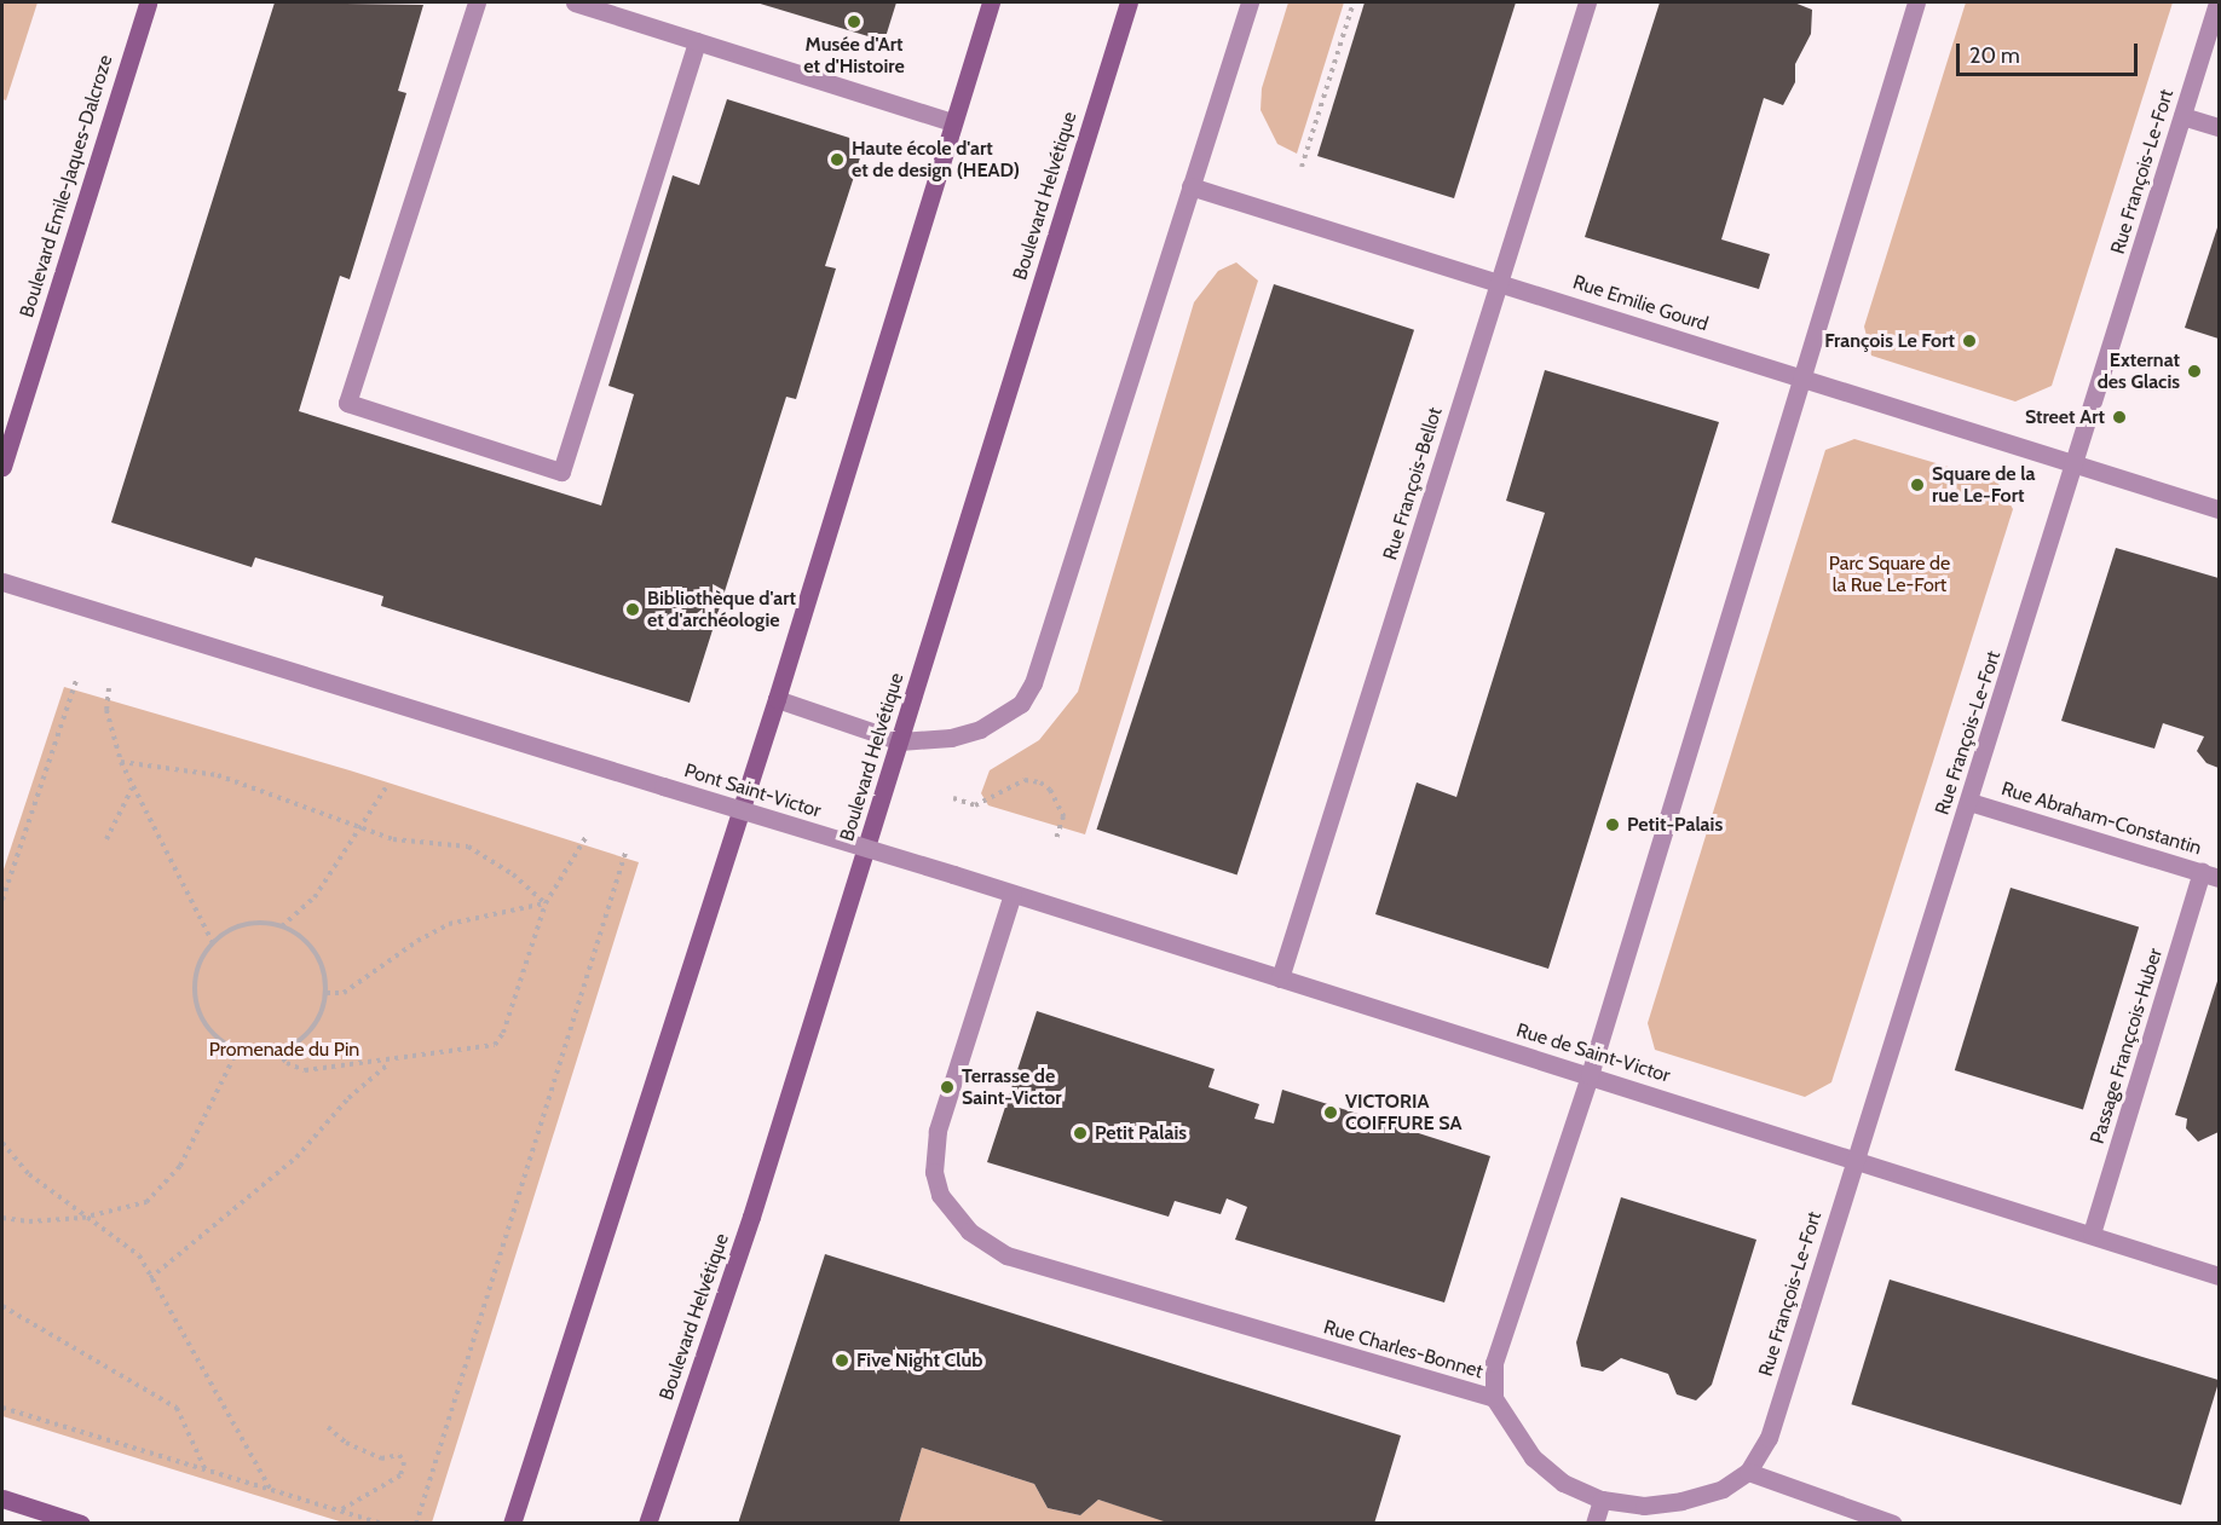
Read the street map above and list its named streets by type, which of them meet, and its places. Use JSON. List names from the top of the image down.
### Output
{
  "streets": {
    "main road": ["Boulevard Emile-Jaques-Dalcroze", "Boulevard Helvétique"],
    "street": [
      "Rue François-Le-Fort",
      "Rue Emilie Gourd",
      "Rue François-Bellot",
      "Pont Saint-Victor",
      "Rue Abraham-Constantin",
      "Passage Françcois-Huber",
      "Rue de Saint-Victor",
      "Rue Charles-Bonnet"
    ]
  },
  "crossings": [
    ["Rue François-Le-Fort", "Rue Emilie Gourd"],
    ["Rue François-Le-Fort", "Rue Abraham-Constantin"],
    ["Rue François-Le-Fort", "Rue de Saint-Victor"],
    ["Rue François-Le-Fort", "Rue Charles-Bonnet"],
    ["Rue Emilie Gourd", "Rue François-Bellot"],
    ["Rue François-Bellot", "Rue de Saint-Victor"],
    ["Pont Saint-Victor", "Rue de Saint-Victor"],
    ["Rue Abraham-Constantin", "Passage Françcois-Huber"],
    ["Passage Françcois-Huber", "Rue de Saint-Victor"],
    ["Rue de Saint-Victor", "Rue Charles-Bonnet"]
  ],
  "parks": ["Parc Square de la Rue Le-Fort", "Promenade du Pin"],
  "places": [
    "Musée d'Art et d'Histoire",
    "Haute école d'art et de design (HEAD)",
    "François Le Fort",
    "Externat des Glacis",
    "Street Art",
    "Square de la rue Le-Fort",
    "Bibliothèque d'art et d'archéologie",
    "Petit-Palais",
    "Terrasse de Saint-Victor",
    "VICTORIA COIFFURE SA",
    "Petit Palais",
    "Five Night Club"
  ],
  "scale_bar": "20 m"
}
